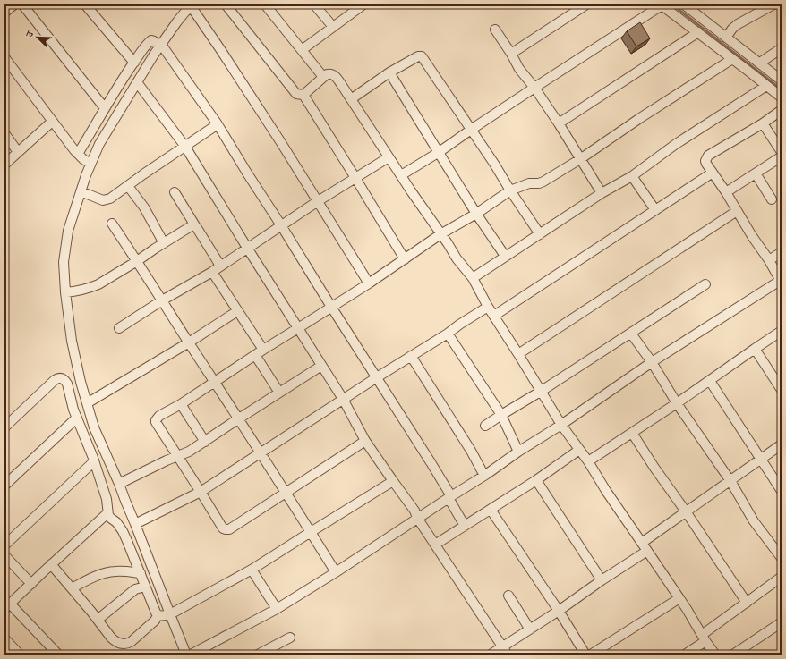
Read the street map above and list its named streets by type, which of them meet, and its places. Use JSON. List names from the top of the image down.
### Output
{
  "north": "top left"
}
